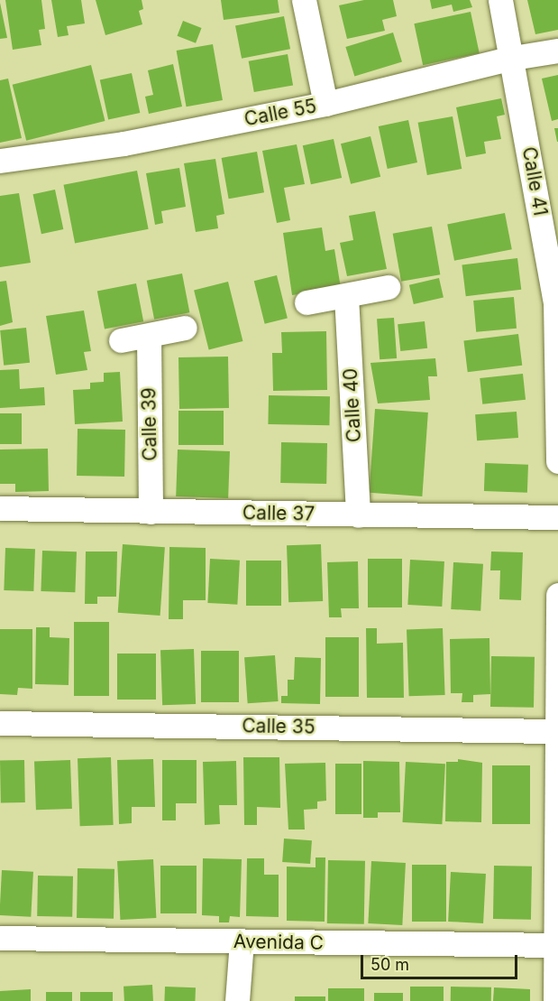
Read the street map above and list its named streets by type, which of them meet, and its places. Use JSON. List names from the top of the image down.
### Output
{
  "streets": {
    "street": [
      "Calle 55",
      "Calle 41",
      "Calle 40",
      "Calle 39",
      "Calle 37",
      "Calle 35",
      "Avenida C"
    ]
  },
  "crossings": [
    ["Calle 55", "Calle 41"],
    ["Calle 40", "Calle 37"],
    ["Calle 39", "Calle 37"]
  ],
  "scale_bar": "50 m"
}
